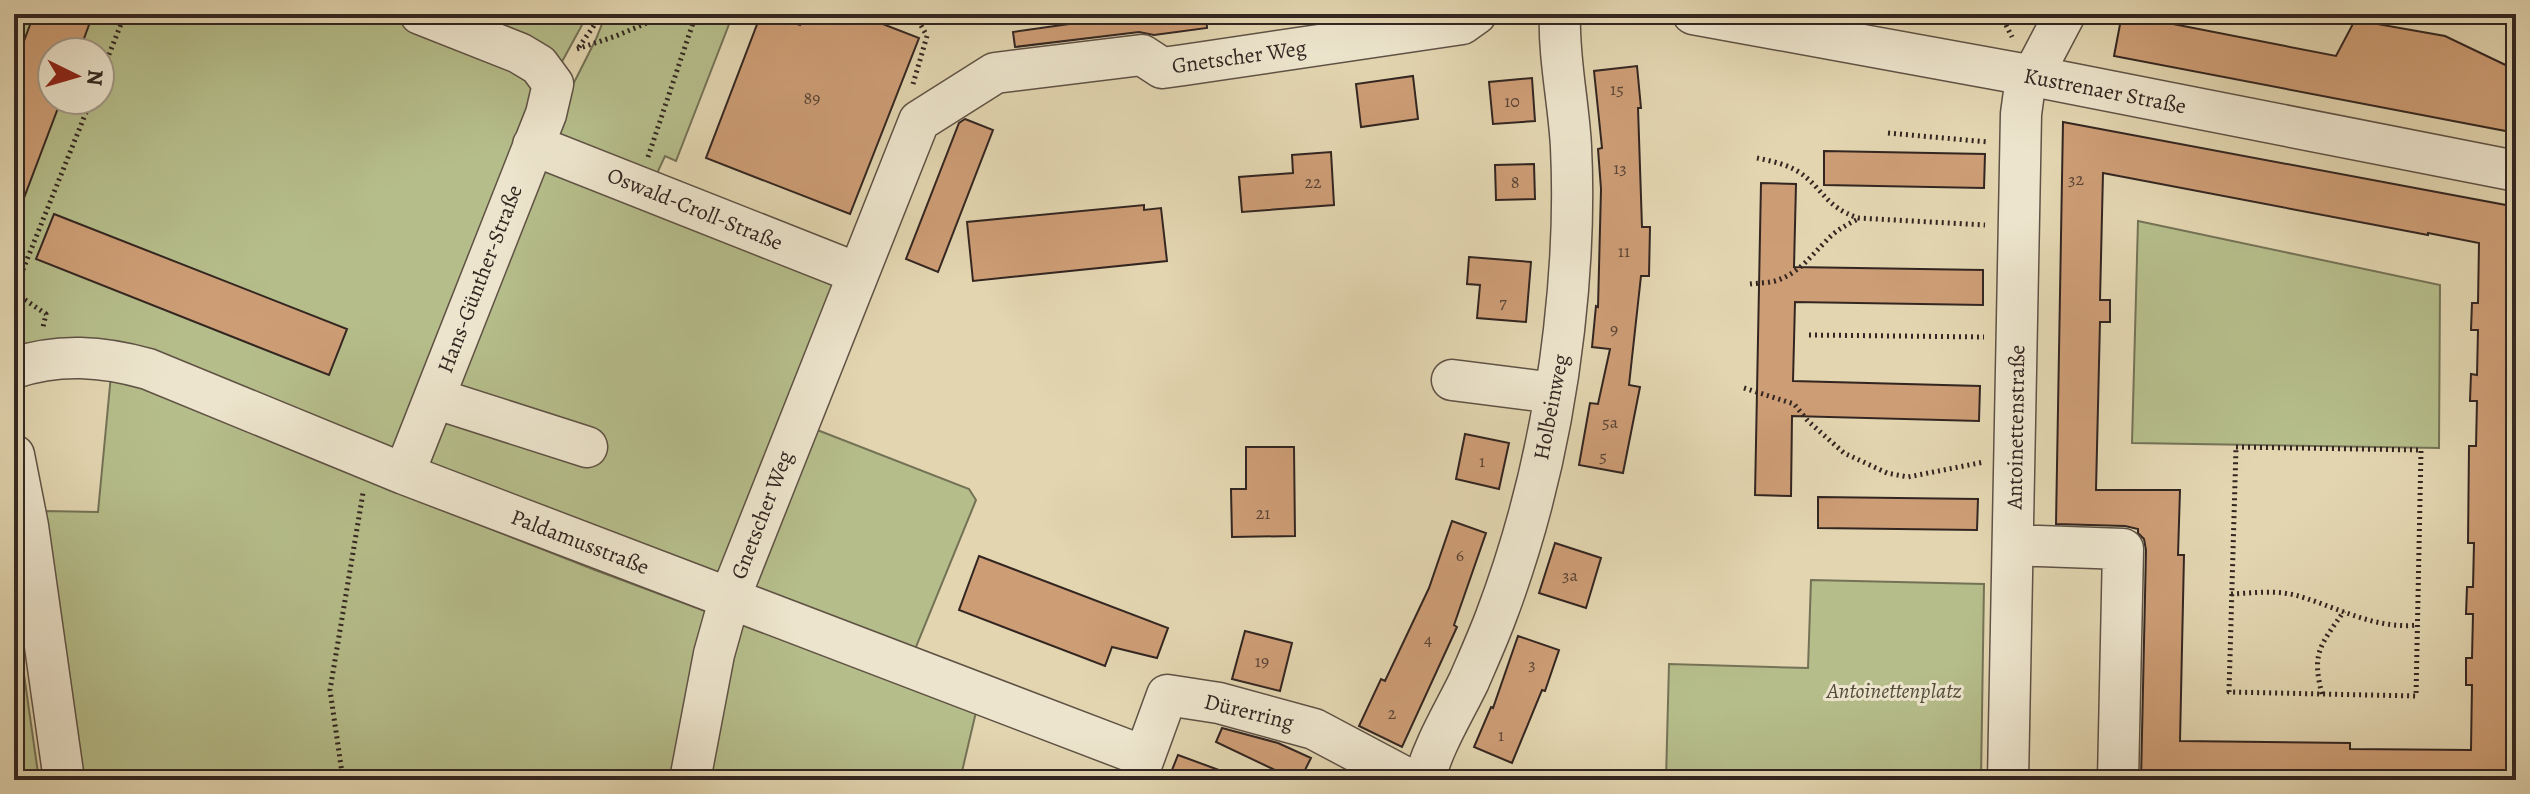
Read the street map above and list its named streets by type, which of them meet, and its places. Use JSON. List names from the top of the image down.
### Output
{
  "streets": {
    "street": [
      "Gnetscher Weg",
      "Kustrenaer Straße",
      "Oswald-Croll-Straße",
      "Hans-Günther-Straße",
      "Holbeinweg",
      "Antoinettenstraße",
      "Paldamusstraße",
      "Dürerring"
    ]
  },
  "crossings": [
    ["Gnetscher Weg", "Oswald-Croll-Straße"],
    ["Gnetscher Weg", "Paldamusstraße"],
    ["Kustrenaer Straße", "Antoinettenstraße"],
    ["Oswald-Croll-Straße", "Hans-Günther-Straße"],
    ["Hans-Günther-Straße", "Paldamusstraße"],
    ["Paldamusstraße", "Dürerring"]
  ],
  "parks": ["Antoinettenplatz"],
  "house_numbers": [
    "15",
    "89",
    "10",
    "13",
    "32",
    "22",
    "8",
    "11",
    "7",
    "9",
    "5a",
    "5",
    "1",
    "21",
    "6",
    "3a",
    "4",
    "19",
    "3",
    "2",
    "1"
  ],
  "north": "right"
}
